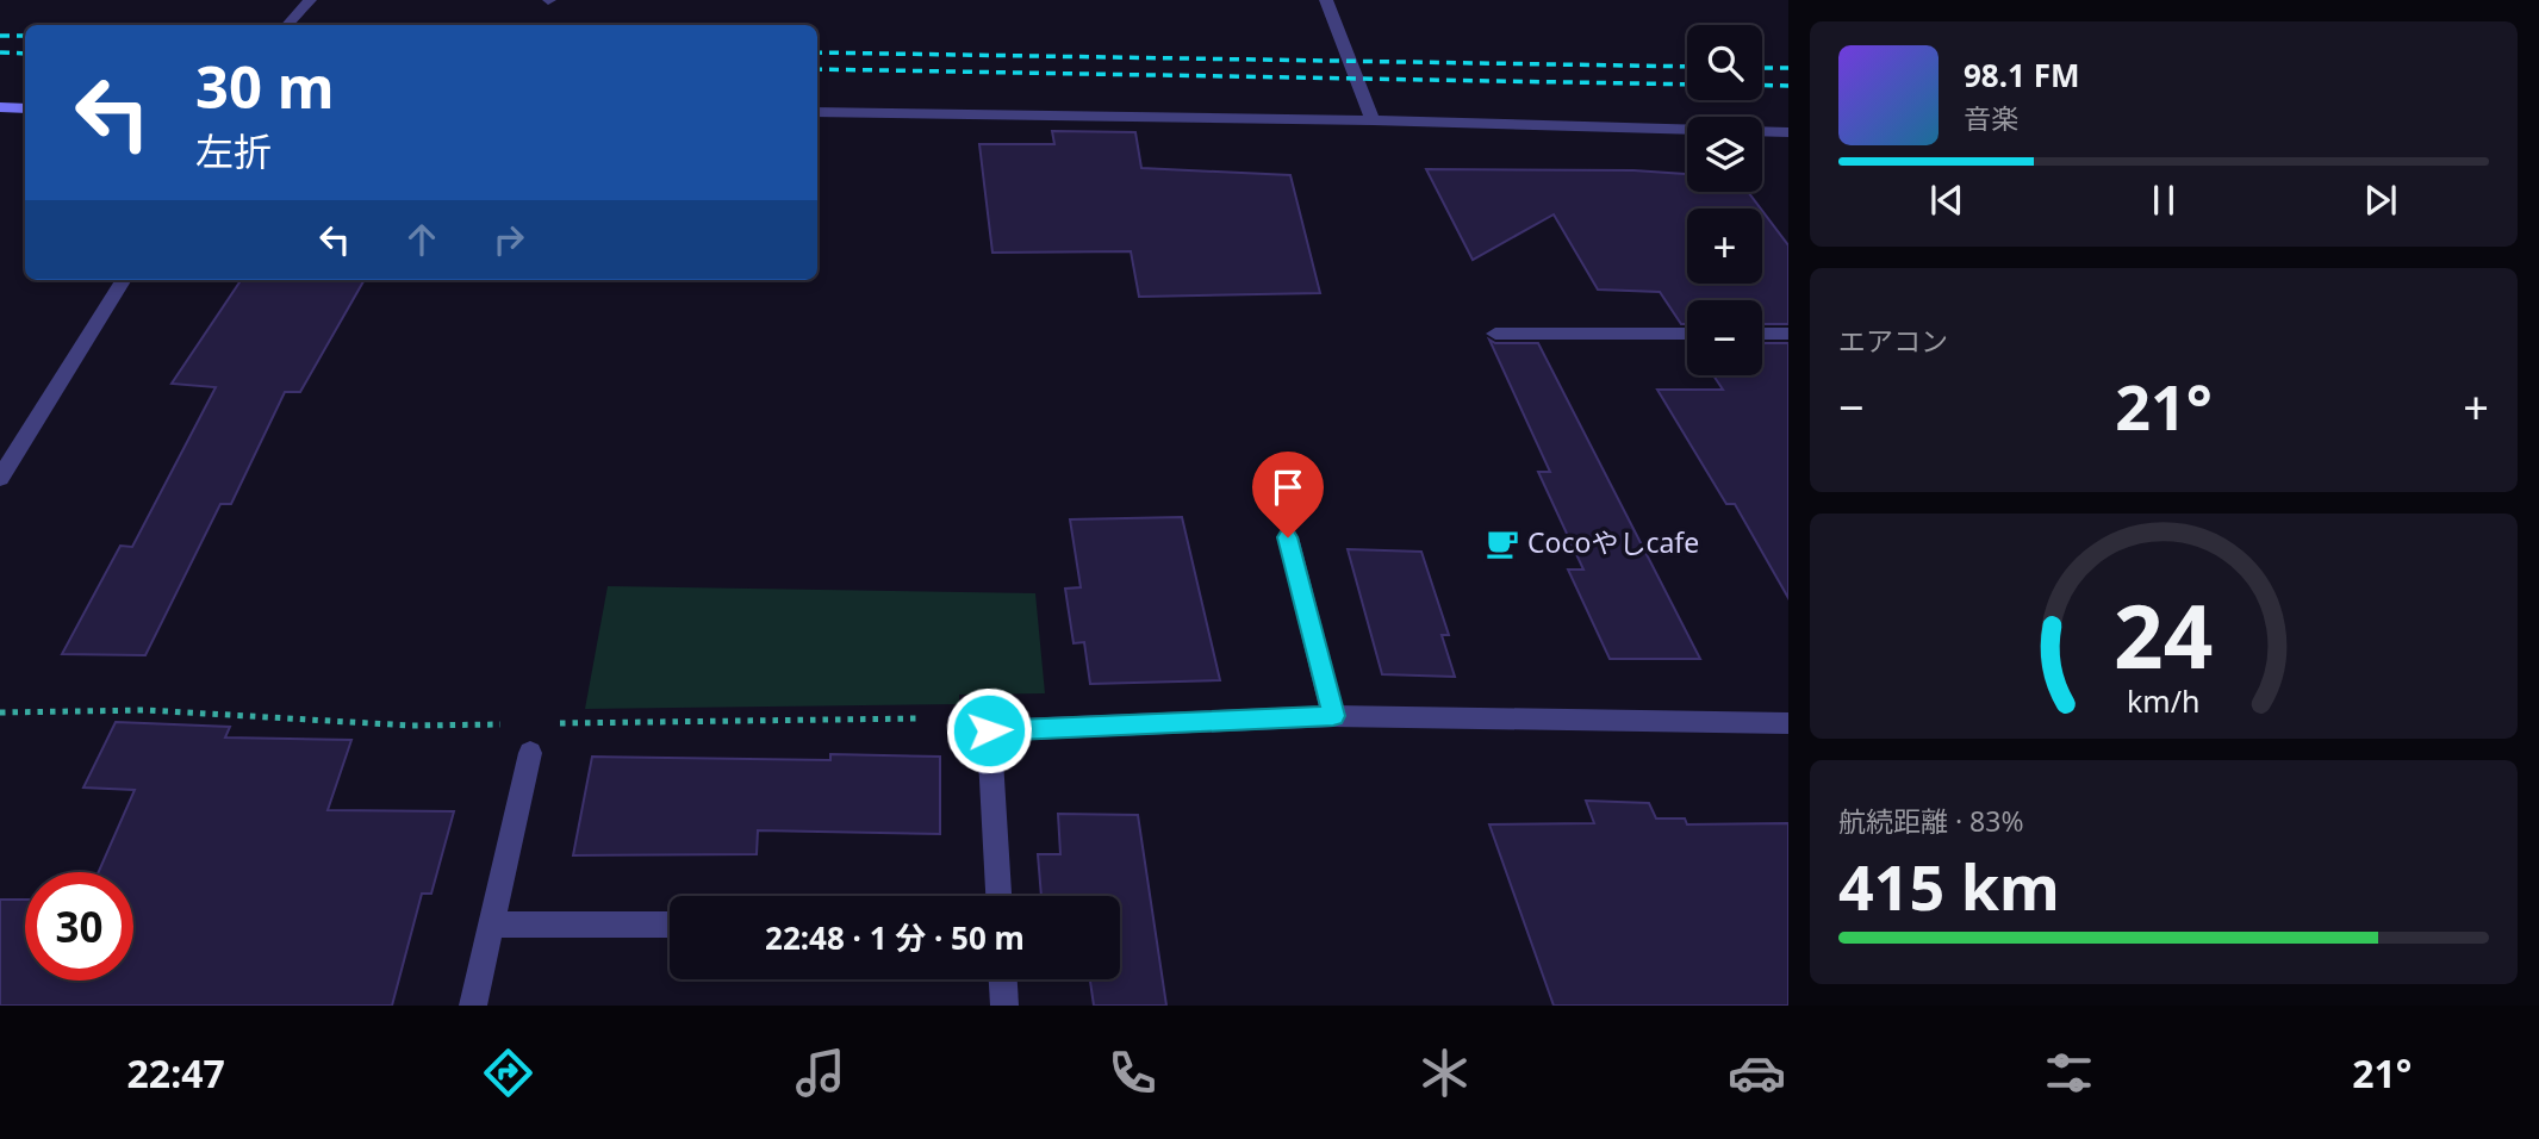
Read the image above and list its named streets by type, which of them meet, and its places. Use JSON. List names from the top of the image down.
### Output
{
  "places": {
    "cafe": ["Cocoやしcafe"]
  },
  "page": {
    "map_buttons": ["+", "−"],
    "turn": ["30 m", "左折"],
    "song": ["98.1 FM", "音楽"],
    "tile": [
      "エアコン",
      ["航続距離 · 83%", "415 km"]
    ],
    "heat": ["−", "21°", "+"],
    "limit": "30",
    "trip": "22:48 · 1 分 · 50 m",
    "tabs": ["22:47", "21°"],
    "gauge": ["24", "km/h"]
  }
}
